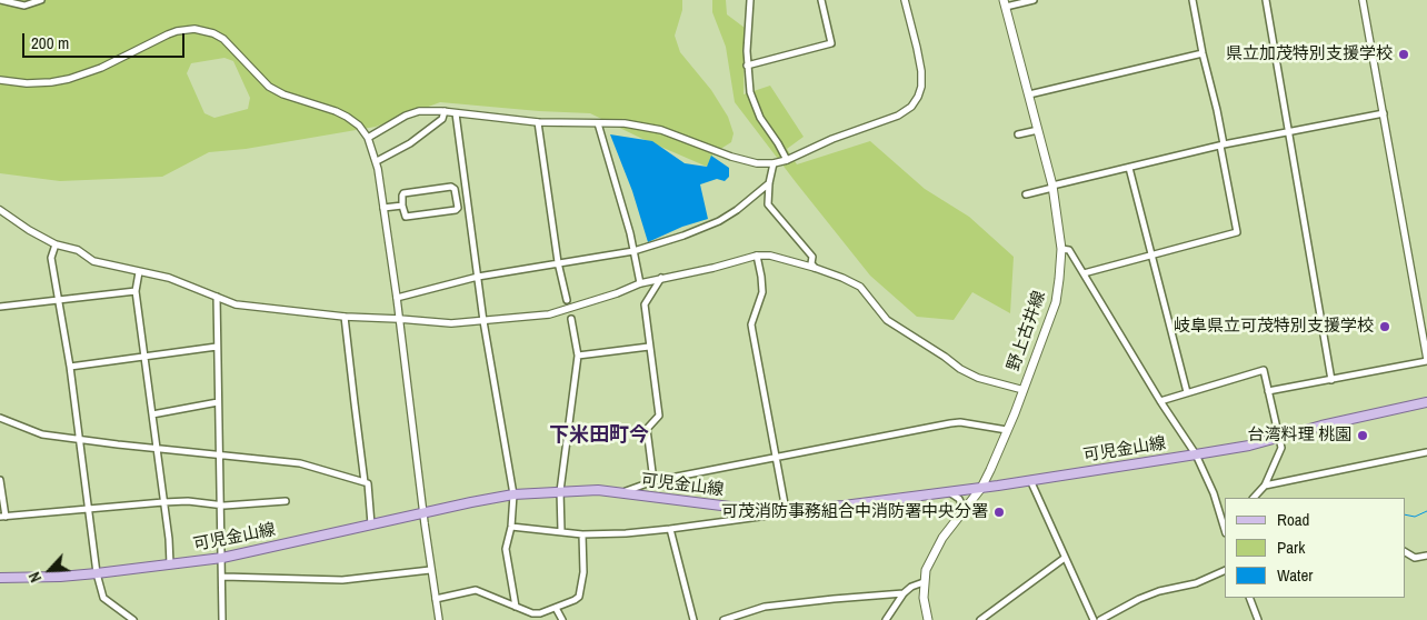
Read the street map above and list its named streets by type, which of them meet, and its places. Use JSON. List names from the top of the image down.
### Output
{
  "streets": {
    "main road": ["野上古井線", "可児金山線"]
  },
  "crossings": [
    ["野上古井線", "可児金山線"]
  ],
  "districts": ["下米田町今"],
  "places": [
    "県立加茂特別支援学校",
    "岐阜県立可茂特別支援学校",
    "台湾料理 桃園",
    "可茂消防事務組合中消防署中央分署"
  ],
  "legend": ["Road", "Park", "Water"],
  "scale_bar": "200 m",
  "north": "bottom left"
}
